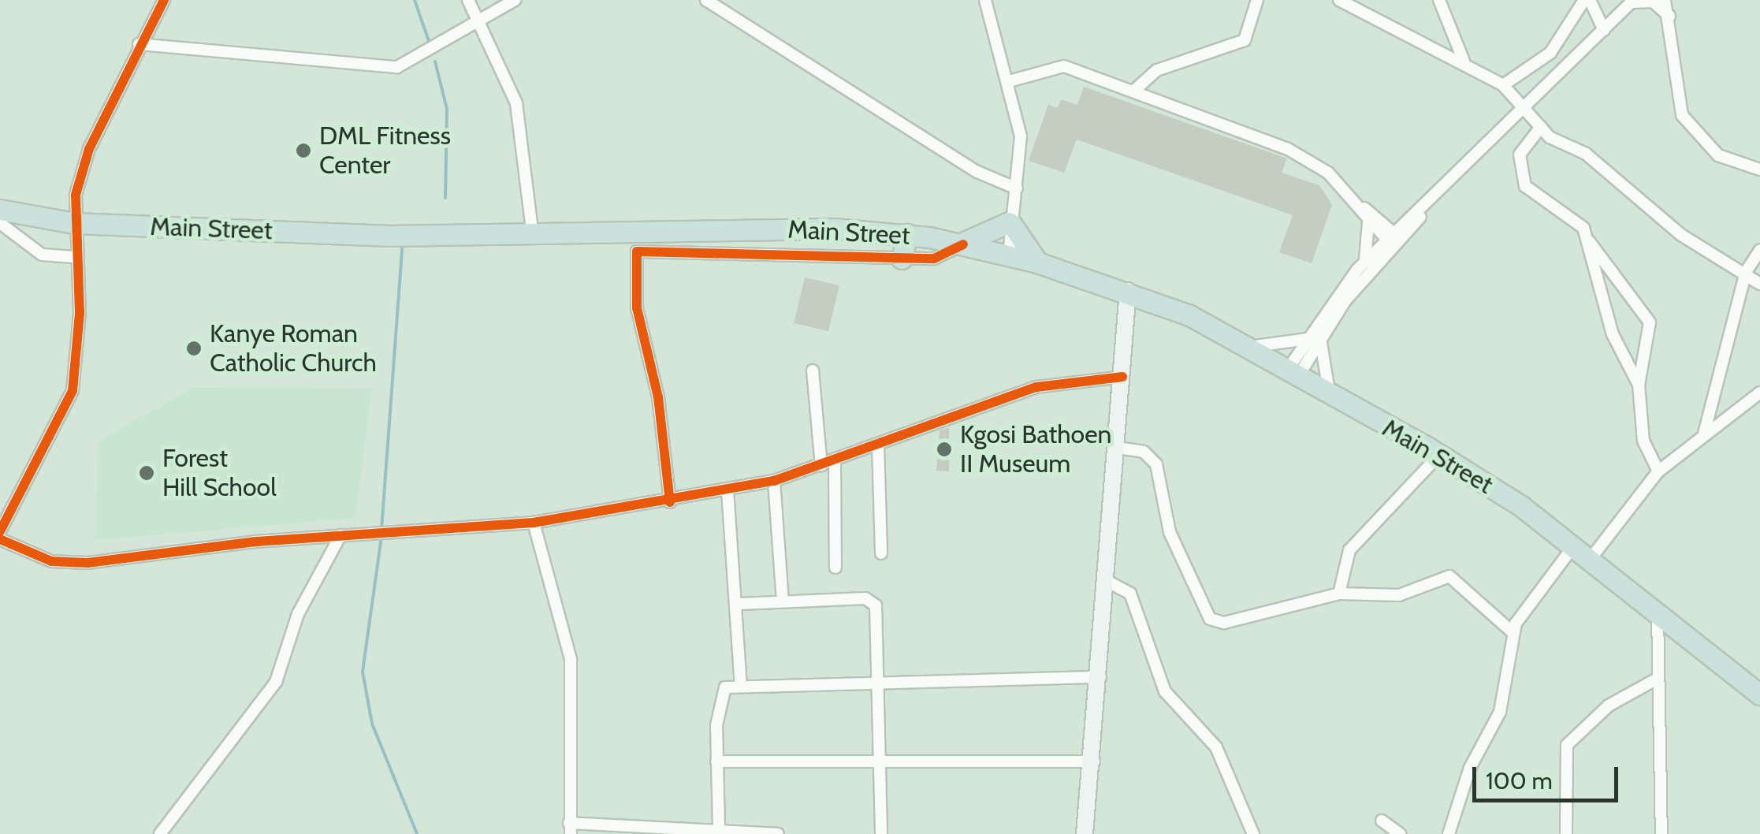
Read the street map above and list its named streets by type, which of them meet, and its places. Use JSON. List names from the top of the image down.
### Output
{
  "streets": {
    "highway": ["Main Street"]
  },
  "places": [
    "DML Fitness Center",
    "Kanye Roman Catholic Church",
    "Kgosi Bathoen II Museum",
    "Forest Hill School"
  ],
  "scale_bar": "100 m"
}
